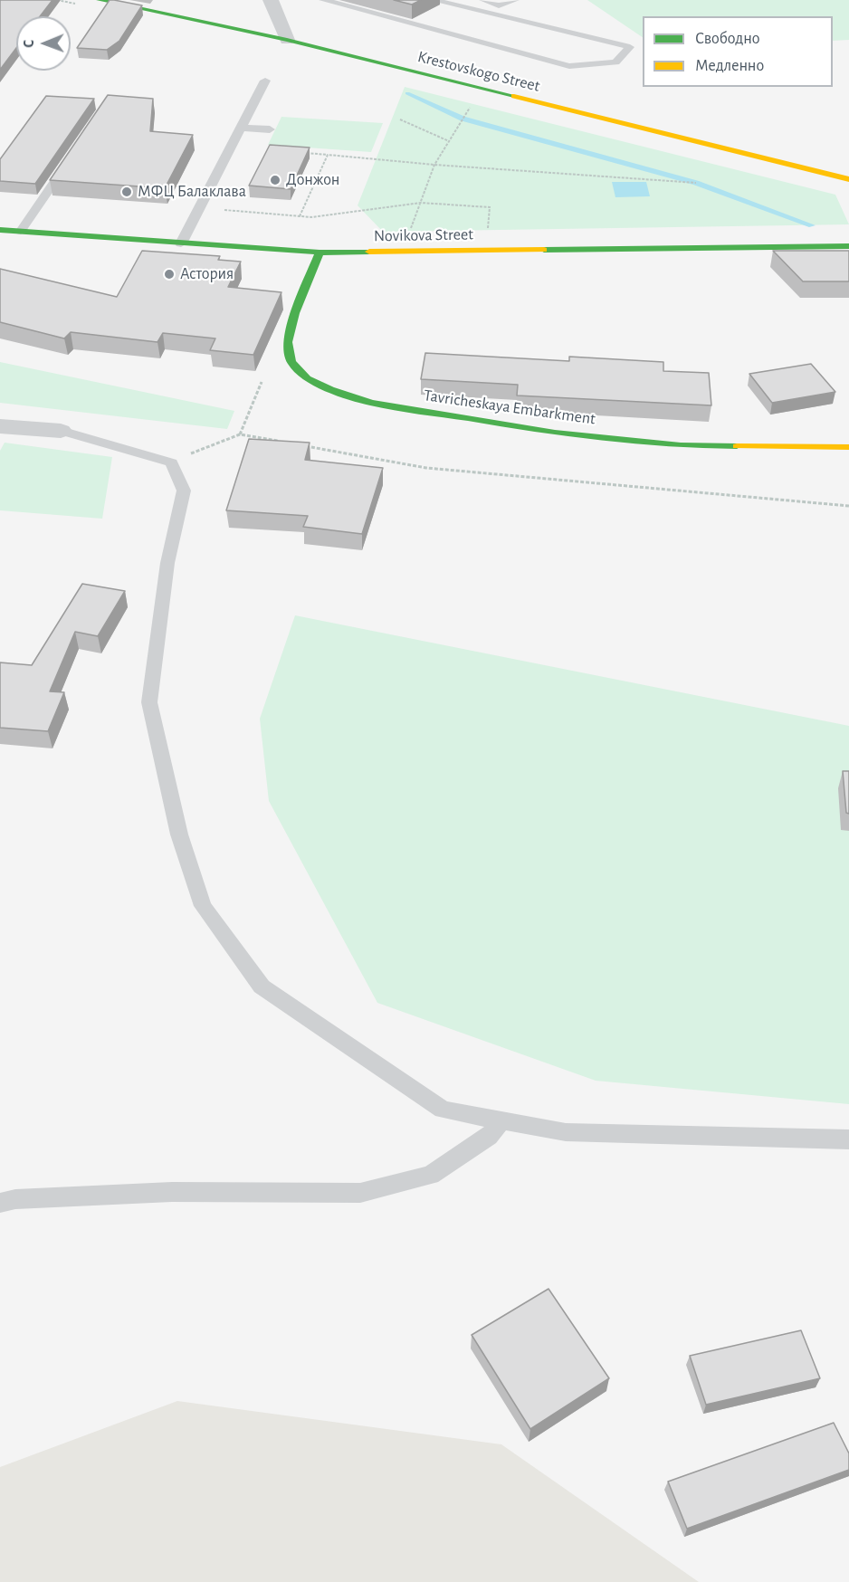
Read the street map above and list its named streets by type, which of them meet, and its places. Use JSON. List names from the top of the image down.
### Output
{
  "streets": {
    "main road": ["Krestovskogo Street", "Novikova Street", "Tavricheskaya Embarkment"]
  },
  "crossings": [
    ["Novikova Street", "Tavricheskaya Embarkment"]
  ],
  "places": ["Донжон", "МФЦ Балаклава", "Астория"],
  "legend": ["Свободно", "Медленно"],
  "north": "left"
}
